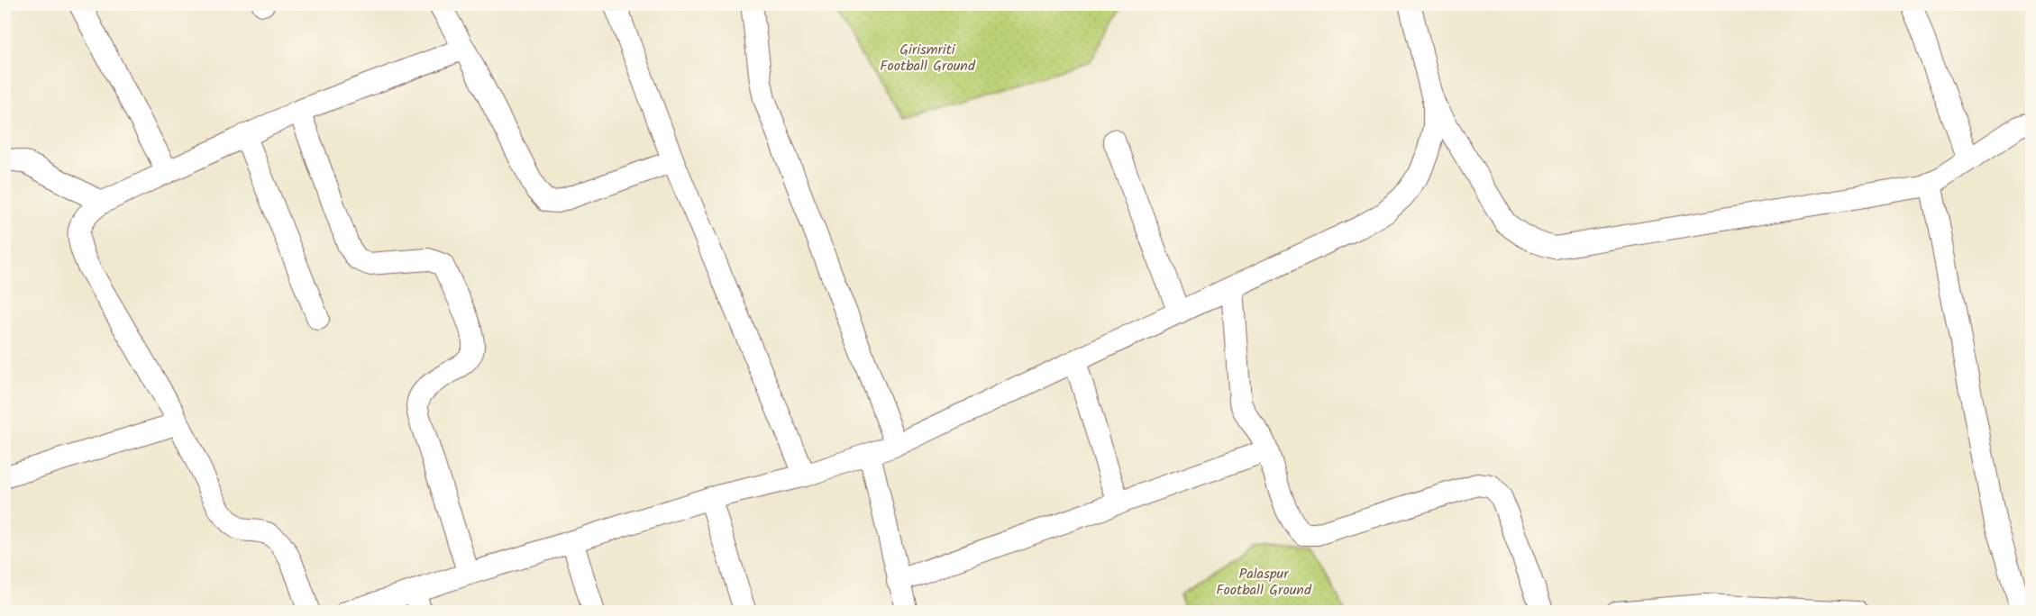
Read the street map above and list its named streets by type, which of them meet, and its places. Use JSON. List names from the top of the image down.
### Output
{
  "parks": ["Girismriti Football Ground", "Palaspur Football Ground"]
}
